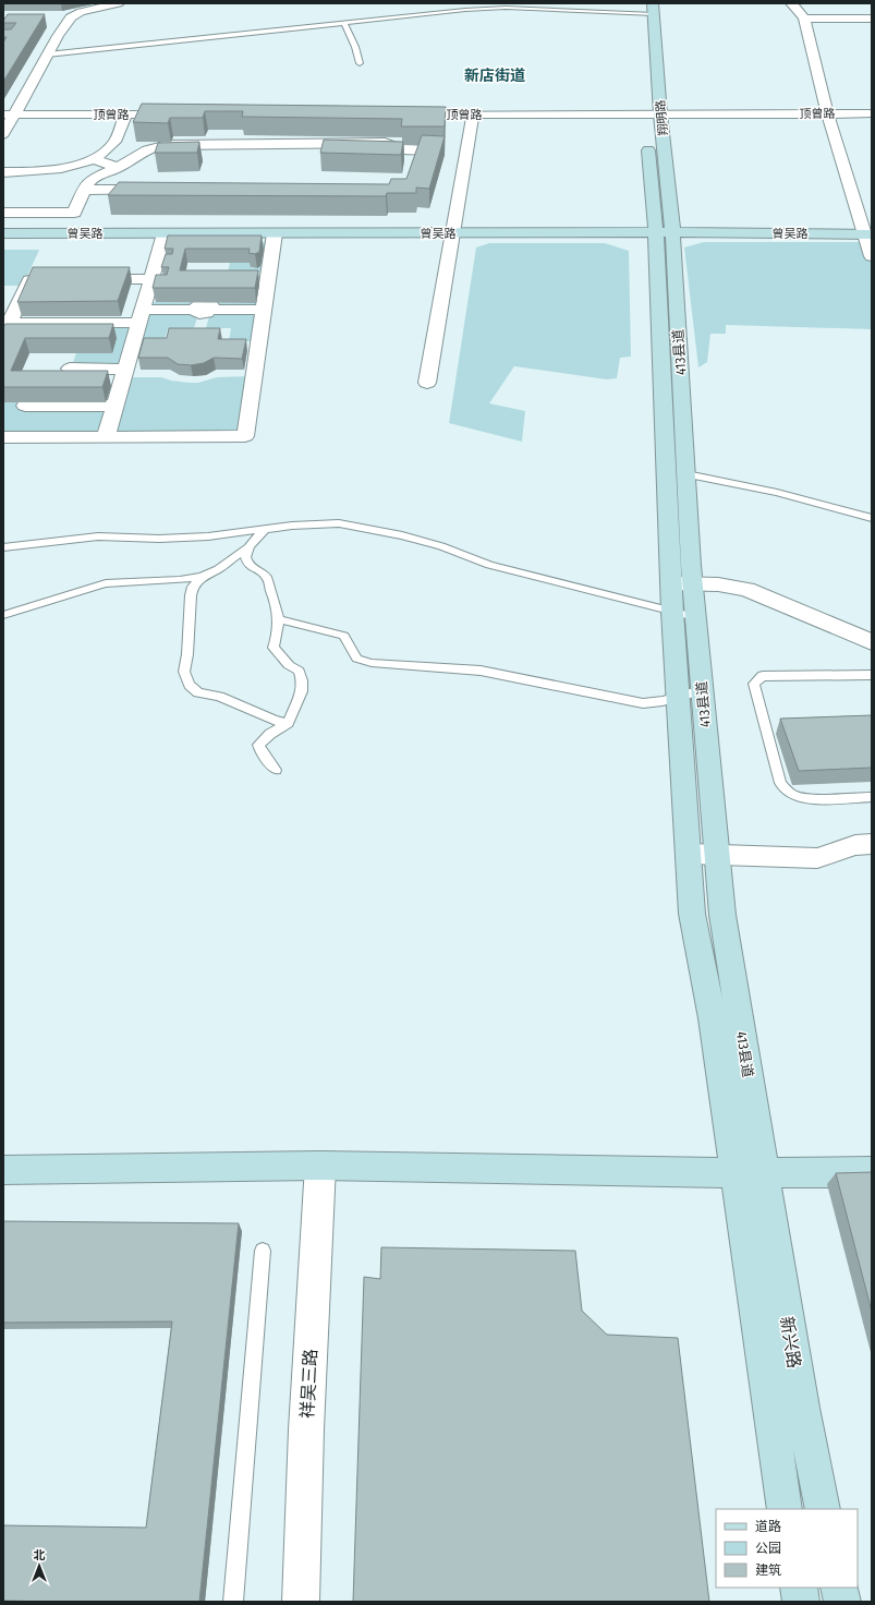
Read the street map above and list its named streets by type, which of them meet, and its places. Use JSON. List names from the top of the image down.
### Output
{
  "streets": {
    "street": [
      "顶曾路",
      "翔明路",
      "曾吴路",
      "413县道",
      "新兴路",
      "祥吴三路"
    ]
  },
  "crossings": [
    ["顶曾路", "翔明路"],
    ["翔明路", "曾吴路"],
    ["翔明路", "413县道"],
    ["曾吴路", "413县道"],
    ["413县道", "新兴路"]
  ],
  "districts": ["新店街道"],
  "legend": ["道路", "公园", "建筑"],
  "north": "top"
}
